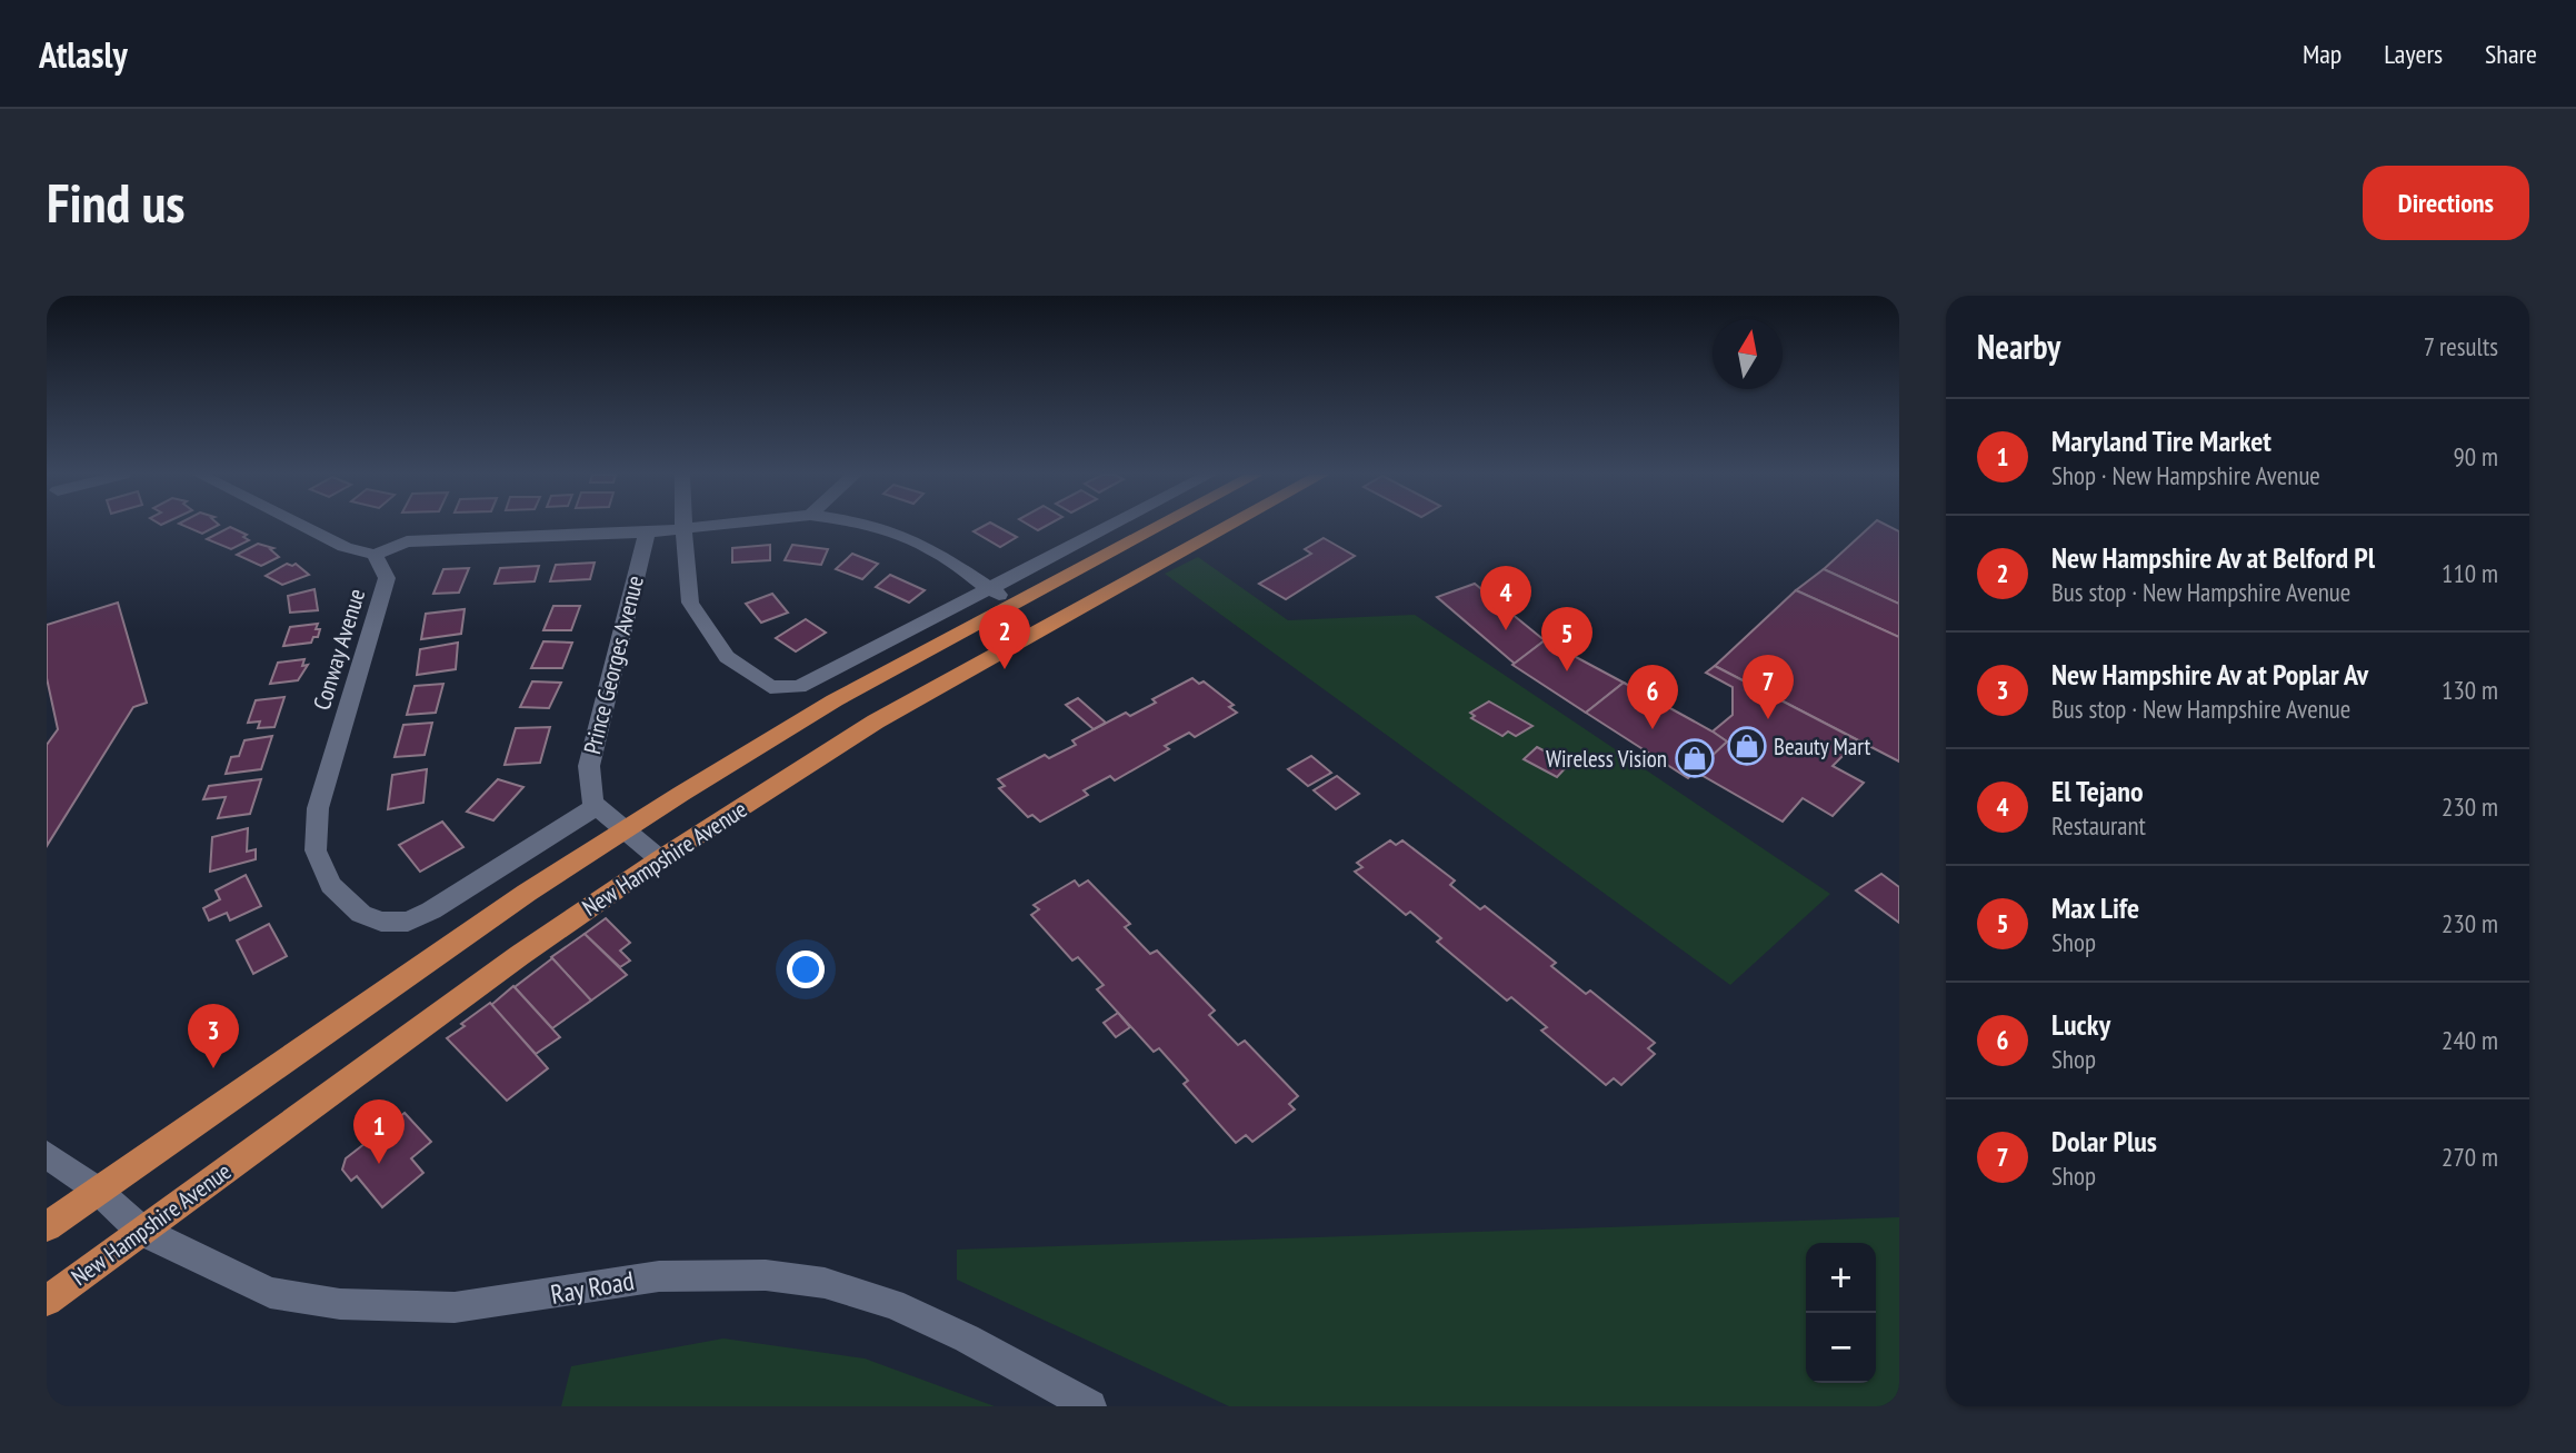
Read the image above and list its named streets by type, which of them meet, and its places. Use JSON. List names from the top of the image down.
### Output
{
  "streets": {
    "main road": ["New Hampshire Avenue"],
    "street": ["Conway Avenue", "Prince Georges Avenue", "Ray Road"]
  },
  "crossings": [
    ["Conway Avenue", "Prince Georges Avenue"],
    ["New Hampshire Avenue", "Ray Road"]
  ],
  "places": {
    "shop": ["Beauty Mart", "Wireless Vision"]
  },
  "north": "top",
  "page": {
    "header": "Atlasly",
    "nav": ["Map", "Layers", "Share"],
    "buttons": "Directions",
    "title": "Find us",
    "heading": ["Nearby", "7 results"],
    "list": [
      {
        "mark": "1",
        "name": "Maryland Tire Market",
        "note": "Shop · New Hampshire Avenue",
        "value": "90 m"
      },
      {
        "mark": "2",
        "name": "New Hampshire Av at Belford Pl",
        "note": "Bus stop · New Hampshire Avenue",
        "value": "110 m"
      },
      {
        "mark": "3",
        "name": "New Hampshire Av at Poplar Av",
        "note": "Bus stop · New Hampshire Avenue",
        "value": "130 m"
      },
      {
        "mark": "4",
        "name": "El Tejano",
        "note": "Restaurant",
        "value": "230 m"
      },
      {
        "mark": "5",
        "name": "Max Life",
        "note": "Shop",
        "value": "230 m"
      },
      {
        "mark": "6",
        "name": "Lucky",
        "note": "Shop",
        "value": "240 m"
      },
      {
        "mark": "7",
        "name": "Dolar Plus",
        "note": "Shop",
        "value": "270 m"
      }
    ],
    "pins": [
      "4",
      "2",
      "5",
      "7",
      "6",
      "3",
      "1"
    ],
    "map_buttons": ["+", "−"]
  }
}
